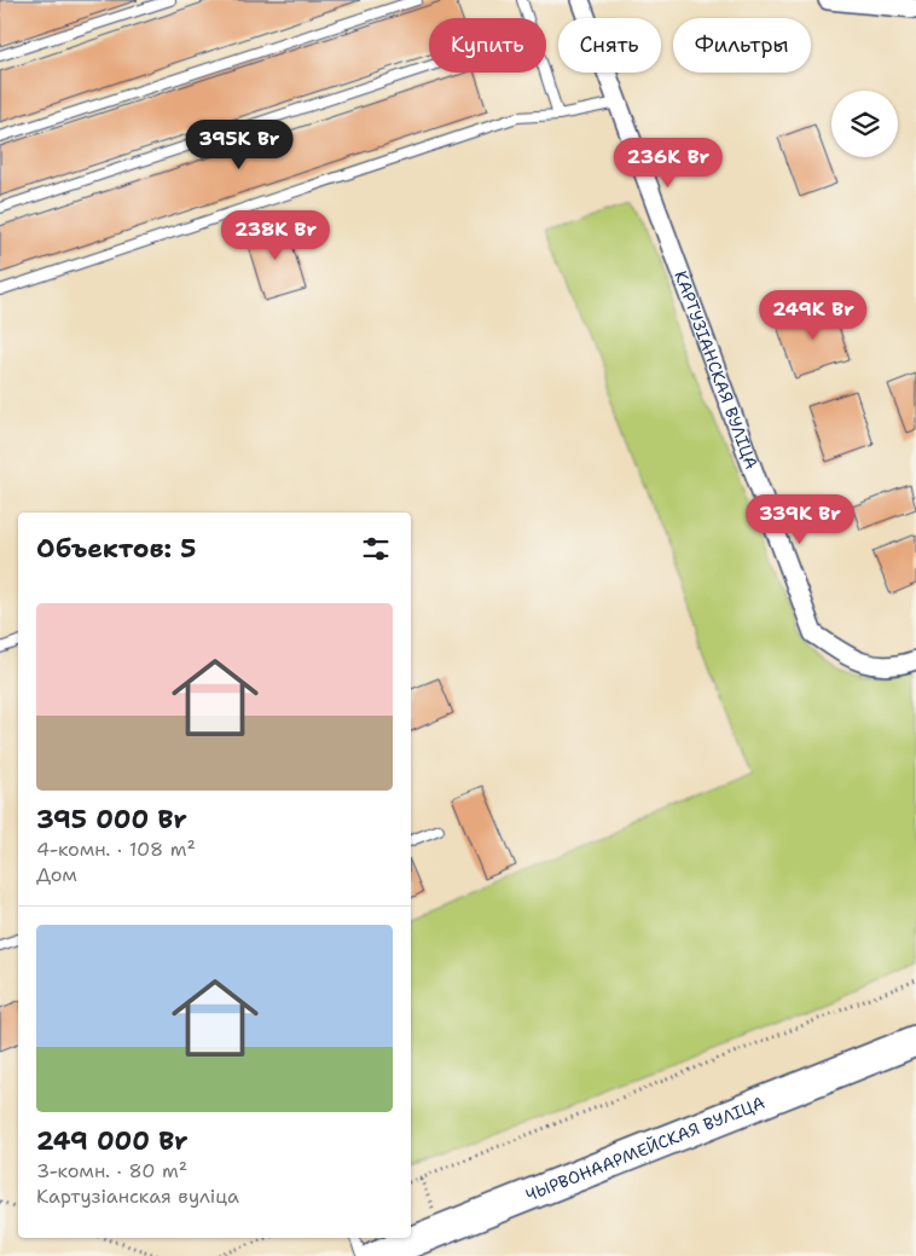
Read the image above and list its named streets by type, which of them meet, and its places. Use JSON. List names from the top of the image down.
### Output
{
  "streets": {
    "main road": ["ЧЫРВОНААРМЕЙСКАЯ ВУЛІЦА"],
    "street": ["КАРТУЗІАНСКАЯ ВУЛІЦА"]
  },
  "page": {
    "chip": ["Купить", "Снять", "Фильтры"],
    "price": [
      "395K Br",
      "236K Br",
      "238K Br",
      "249K Br",
      "339K Br"
    ],
    "heading": "Объектов: 5",
    "list": [
      {
        "name": "395 000 Br",
        "note": "4-комн. · 108 m² · Дом"
      },
      {
        "name": "249 000 Br",
        "note": "3-комн. · 80 m² · Картузіанская вуліца"
      }
    ]
  }
}
